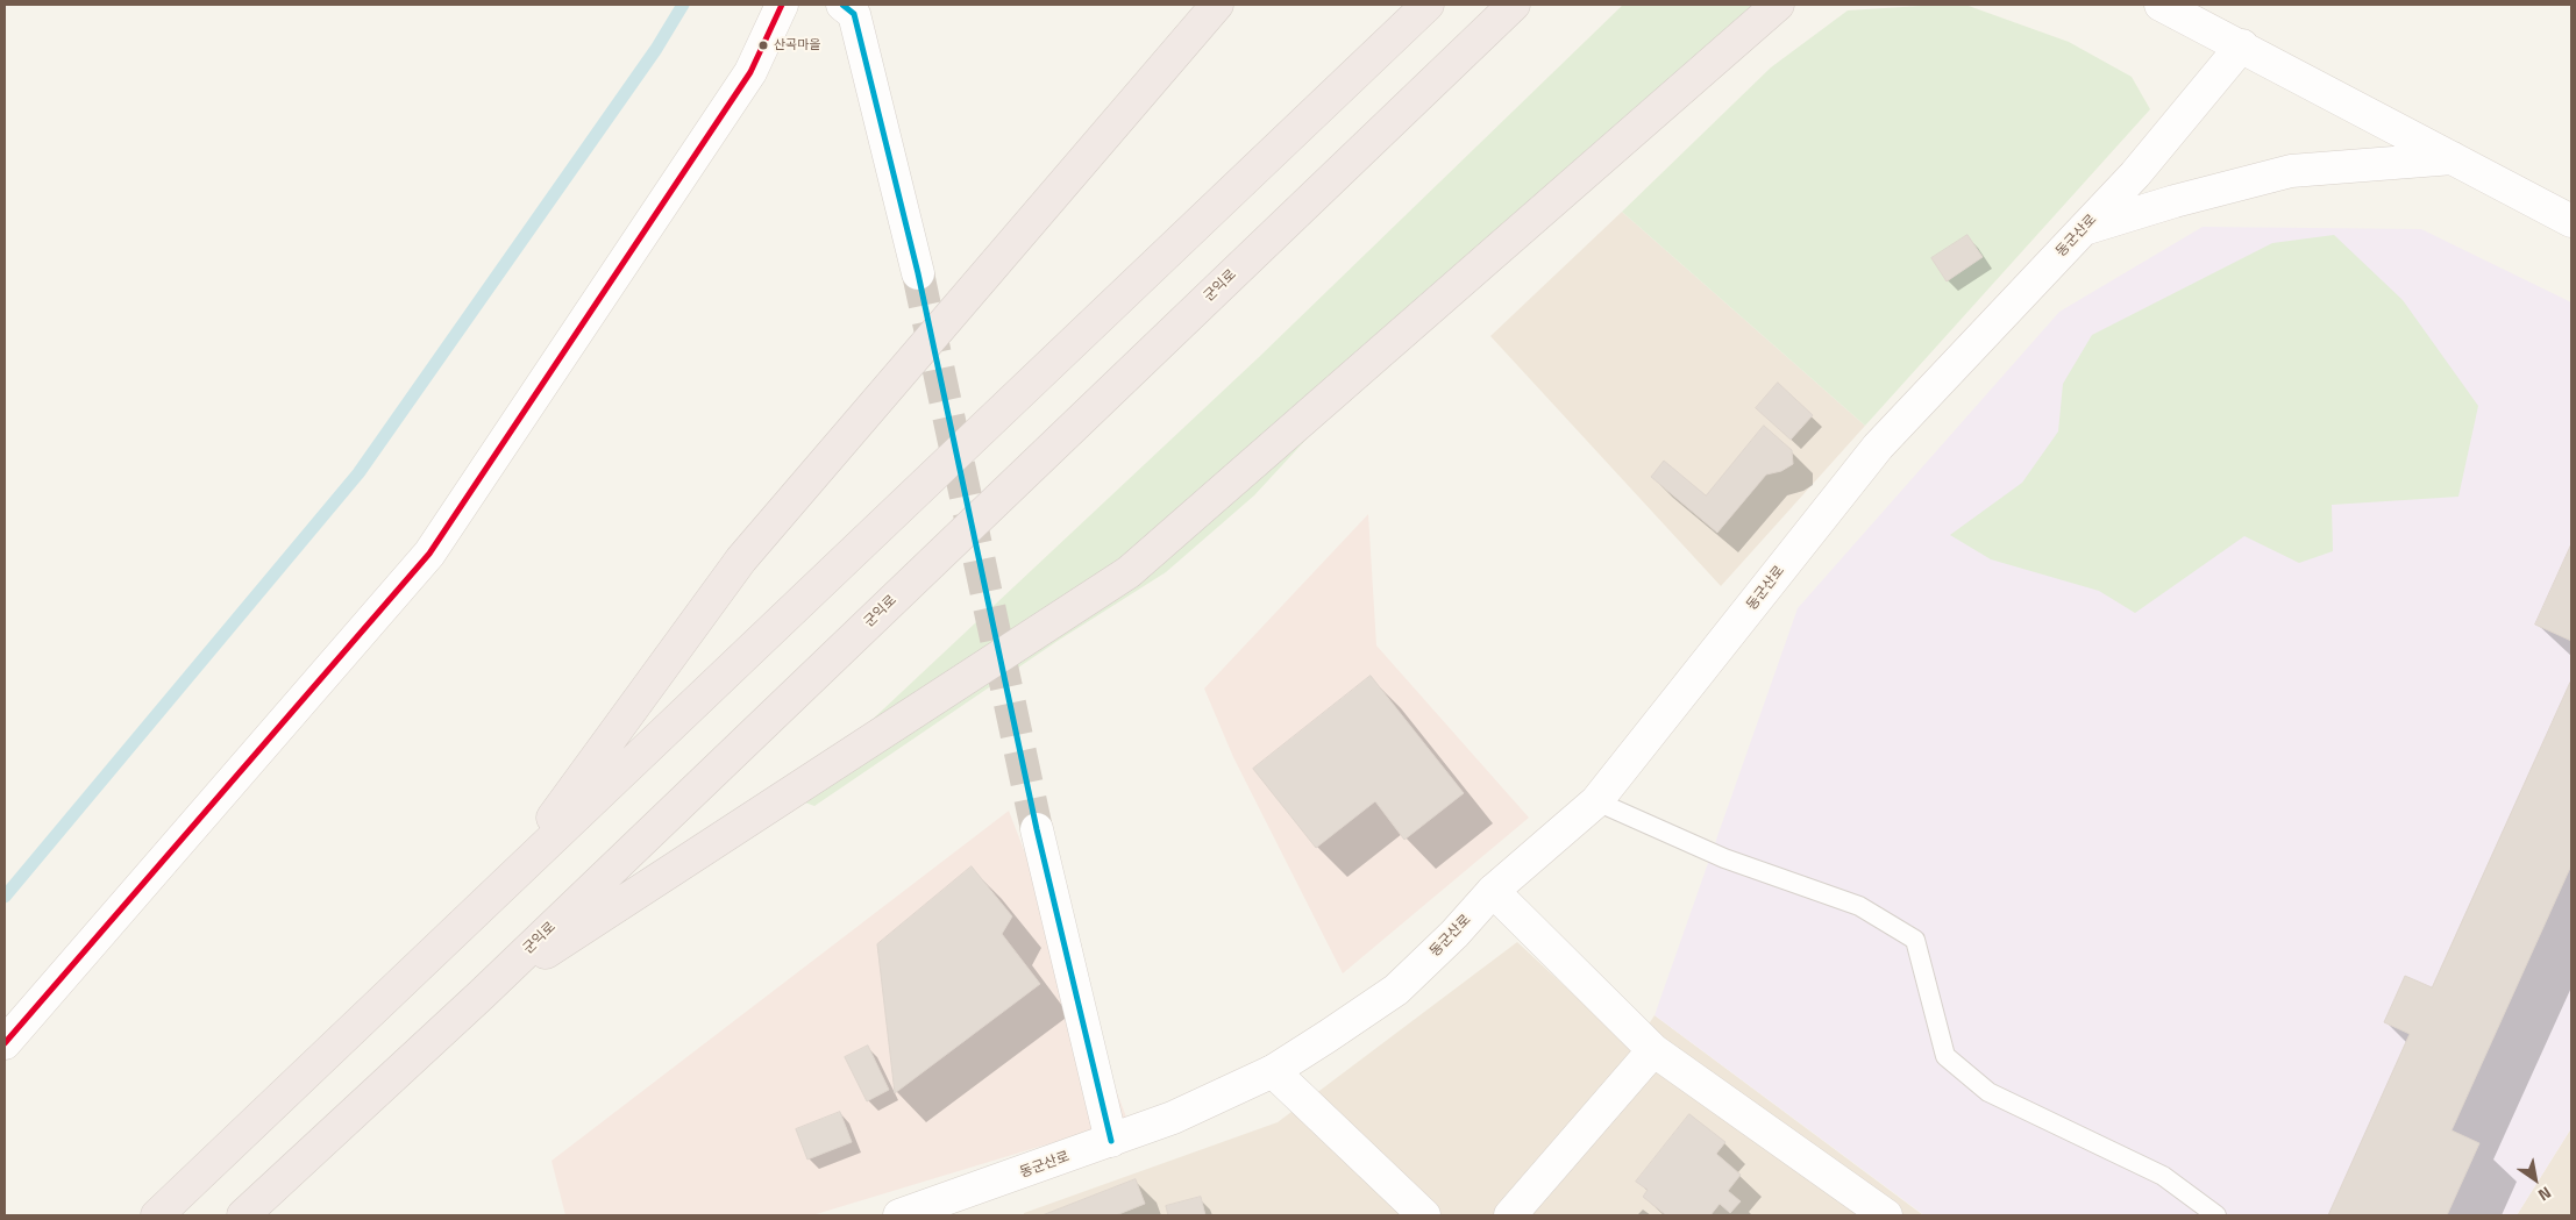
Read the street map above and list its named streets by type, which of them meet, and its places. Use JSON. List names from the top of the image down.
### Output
{
  "streets": {
    "highway": ["군익로"],
    "street": ["동군산로"]
  },
  "places": ["산곡마을"],
  "north": "bottom right"
}
